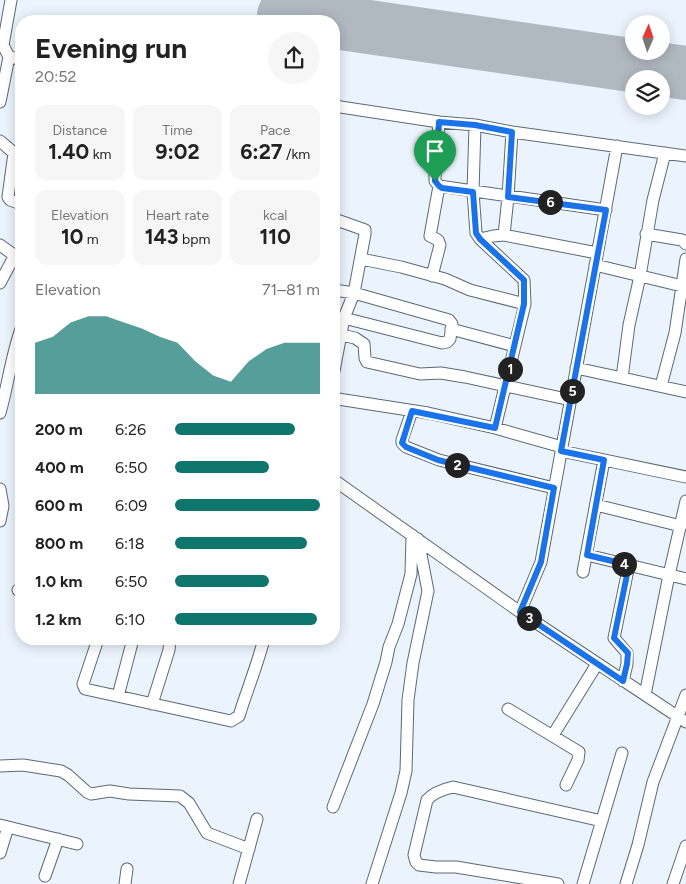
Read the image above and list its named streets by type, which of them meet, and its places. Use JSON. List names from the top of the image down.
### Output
{
  "north": "top",
  "page": {
    "heading": ["Evening run", "20:52"],
    "stats": [
      ["Distance", "1.40 km"],
      ["Time", "9:02"],
      ["Pace", "6:27 /km"],
      ["Elevation", "10 m"],
      ["Heart rate", "143 bpm"],
      ["kcal", "110"]
    ],
    "pins": [
      "6",
      "1",
      "5",
      "2",
      "4",
      "3"
    ],
    "chart": ["Elevation", "71–81 m"],
    "list": [
      {
        "name": "200 m",
        "note": "6:26"
      },
      {
        "name": "400 m",
        "note": "6:50"
      },
      {
        "name": "600 m",
        "note": "6:09"
      },
      {
        "name": "800 m",
        "note": "6:18"
      },
      {
        "name": "1.0 km",
        "note": "6:50"
      },
      {
        "name": "1.2 km",
        "note": "6:10"
      }
    ]
  }
}
